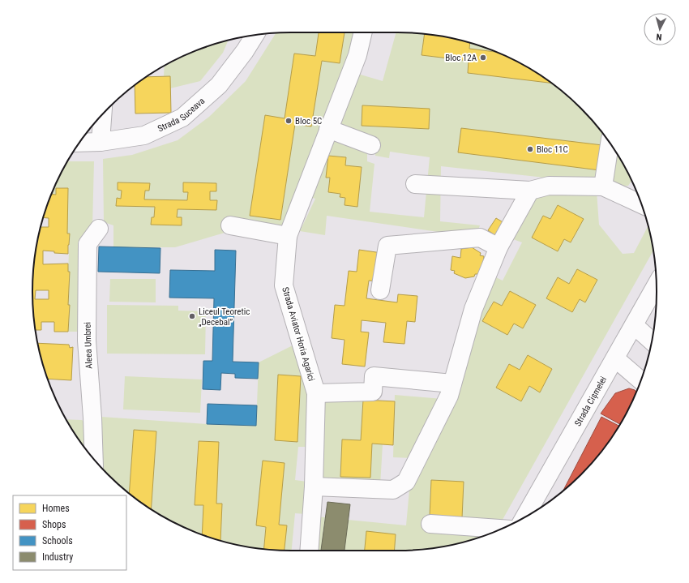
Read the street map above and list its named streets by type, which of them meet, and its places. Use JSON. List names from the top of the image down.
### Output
{
  "streets": {
    "street": [
      "Strada Suceava",
      "Strada Aviator Horia Agarici",
      "Aleea Umbrei",
      "Strada Cișmelei"
    ]
  },
  "places": [
    "Bloc 12A",
    "Bloc 5C",
    "Bloc 11C",
    "Liceul Teoretic „Decebal”"
  ],
  "legend": [
    "Homes",
    "Shops",
    "Schools",
    "Industry"
  ],
  "north": "bottom"
}
